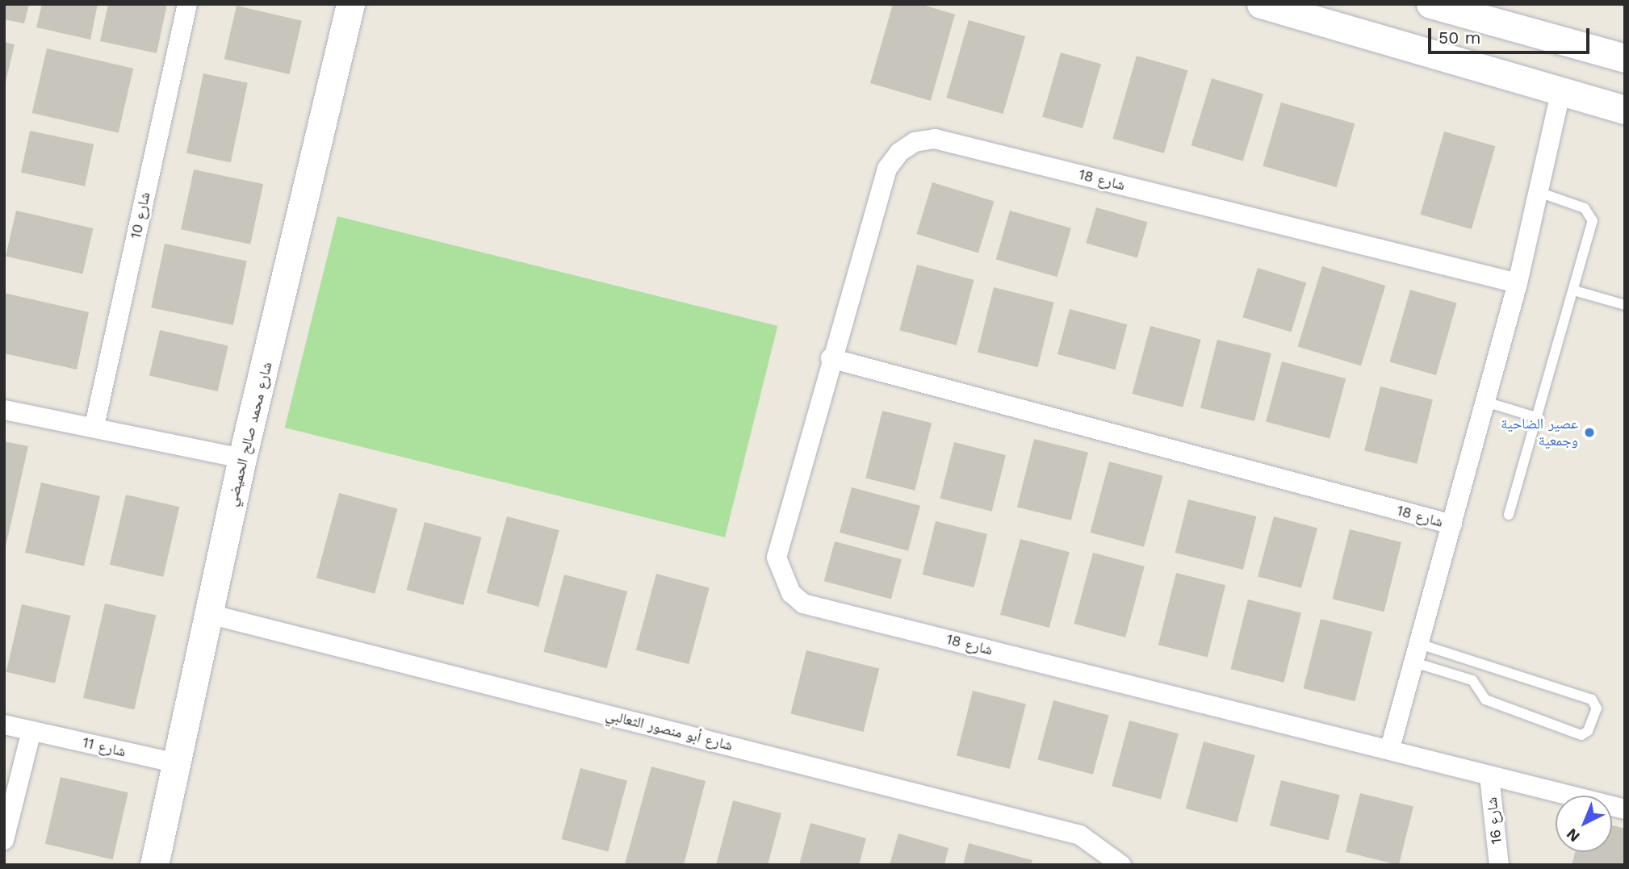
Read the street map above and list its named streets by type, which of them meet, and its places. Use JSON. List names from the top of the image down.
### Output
{
  "streets": {
    "street": [
      "شارع 18",
      "شارع 10",
      "شارع محمد صالح الحميضي",
      "شارع أبو منصور الثعالبي",
      "شارع 11",
      "شارع 16"
    ]
  },
  "crossings": [
    ["شارع 18", "شارع 16"],
    ["شارع محمد صالح الحميضي", "شارع أبو منصور الثعالبي"],
    ["شارع محمد صالح الحميضي", "شارع 11"]
  ],
  "places": ["عصير الضاحية وجمعية"],
  "scale_bar": "50 m",
  "north": "bottom left"
}
